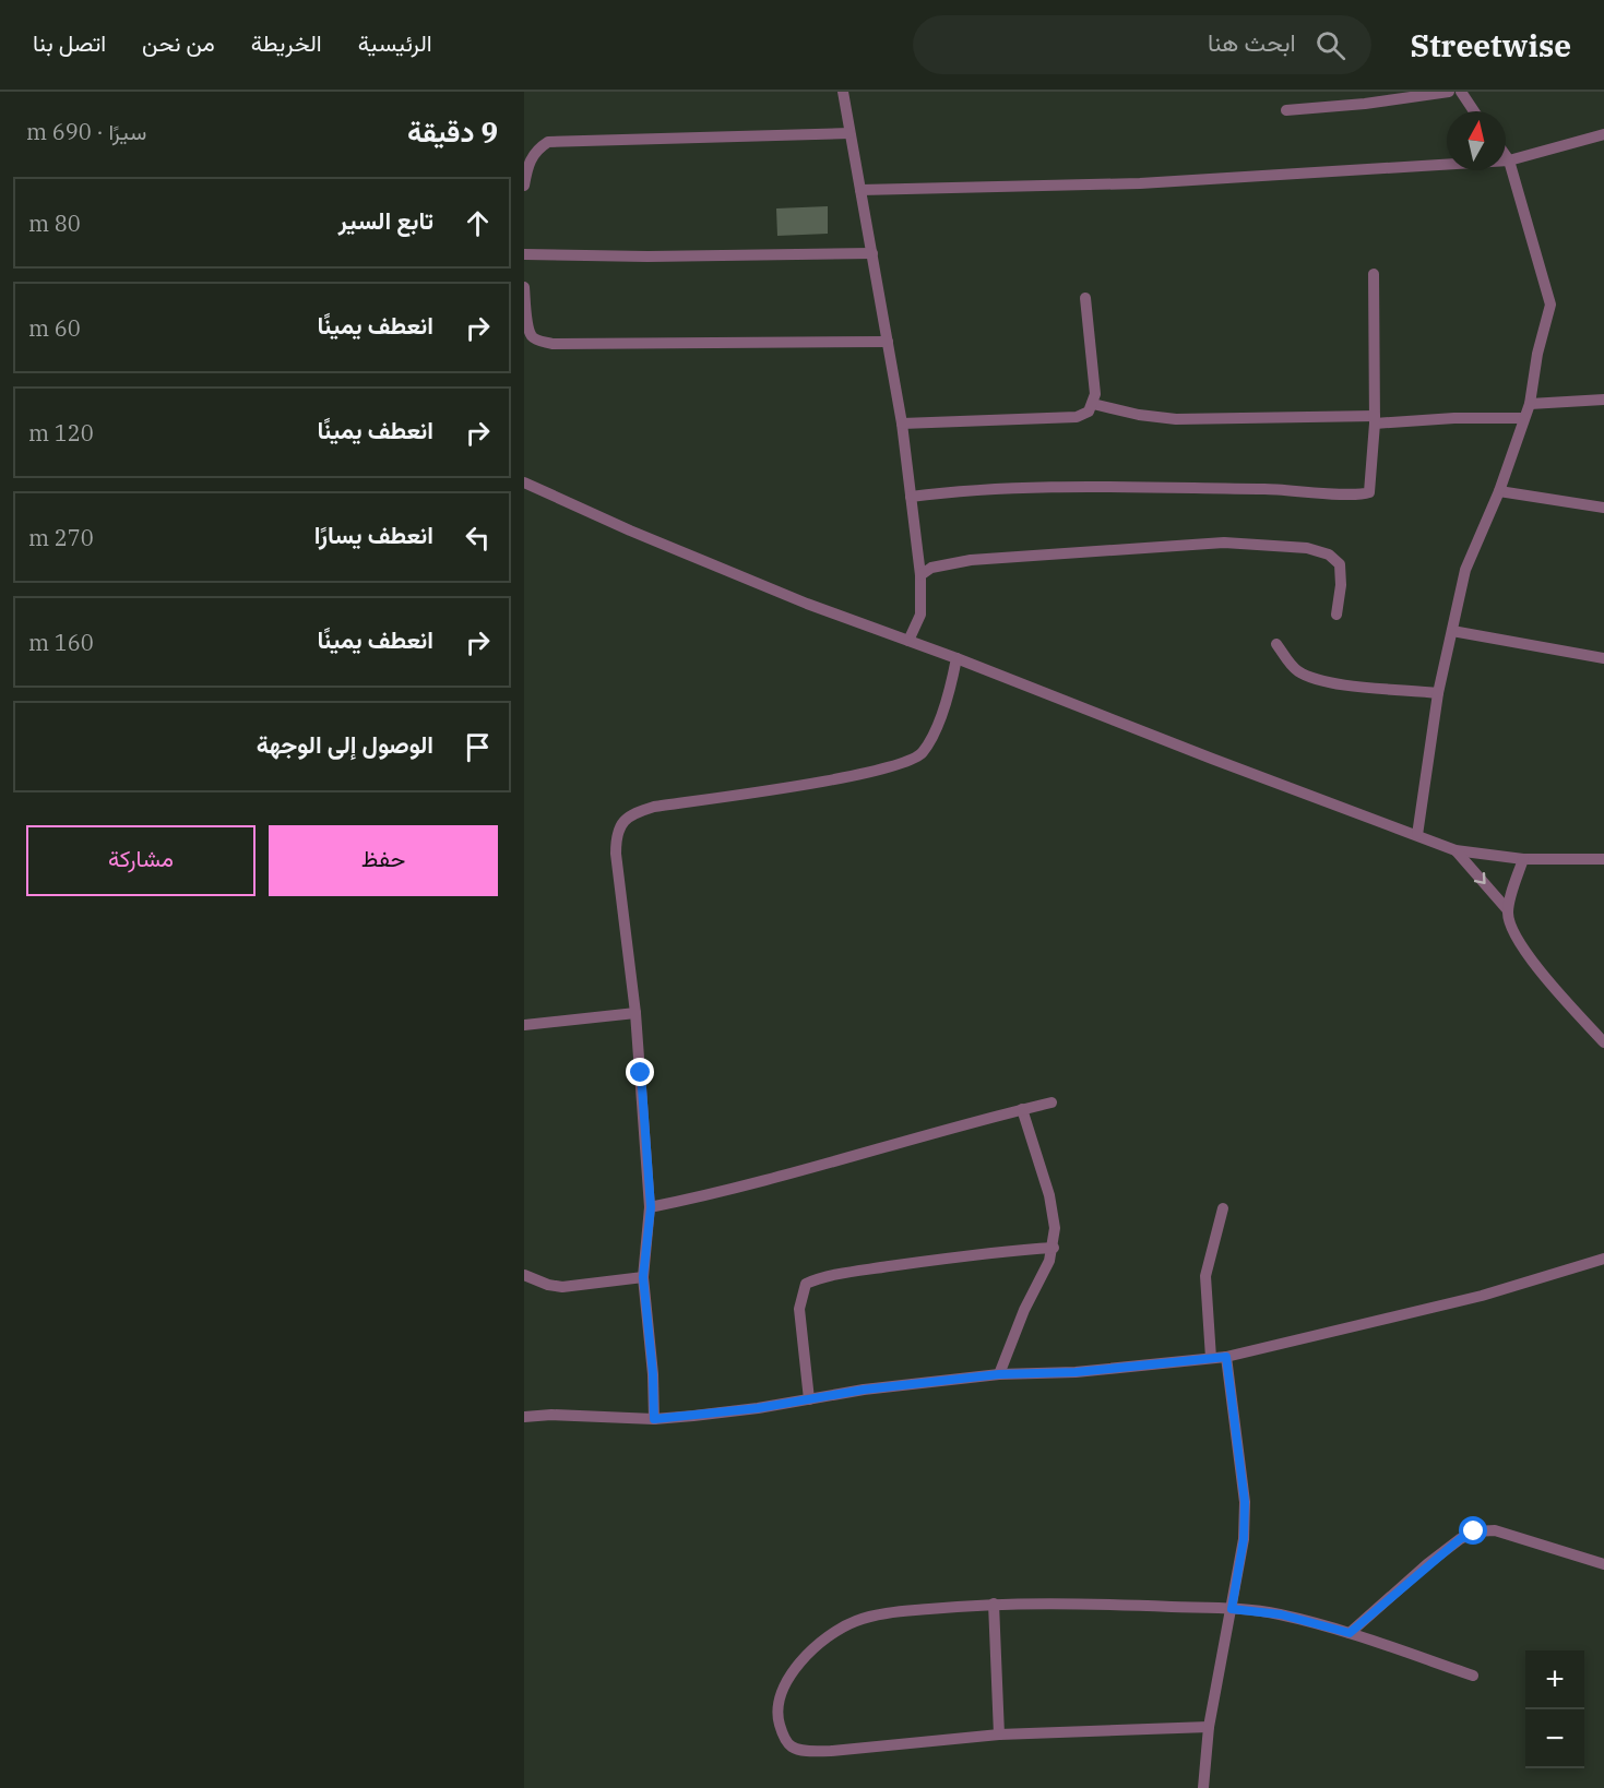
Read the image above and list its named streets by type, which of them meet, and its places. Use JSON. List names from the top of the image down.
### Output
{
  "north": "top",
  "page": {
    "header": "Streetwise",
    "search": "ابحث هنا",
    "nav": [
      "الرئيسية",
      "الخريطة",
      "من نحن",
      "اتصل بنا"
    ],
    "heading": ["9 دقيقة", "سيرًا · 690 m"],
    "list": [
      ["تابع السير", "80 m"],
      ["انعطف يمينًا", "60 m"],
      ["انعطف يمينًا", "120 m"],
      ["انعطف يسارًا", "270 m"],
      ["انعطف يمينًا", "160 m"],
      "الوصول إلى الوجهة"
    ],
    "buttons": ["حفظ", "مشاركة"],
    "map_buttons": ["+", "−"]
  }
}
